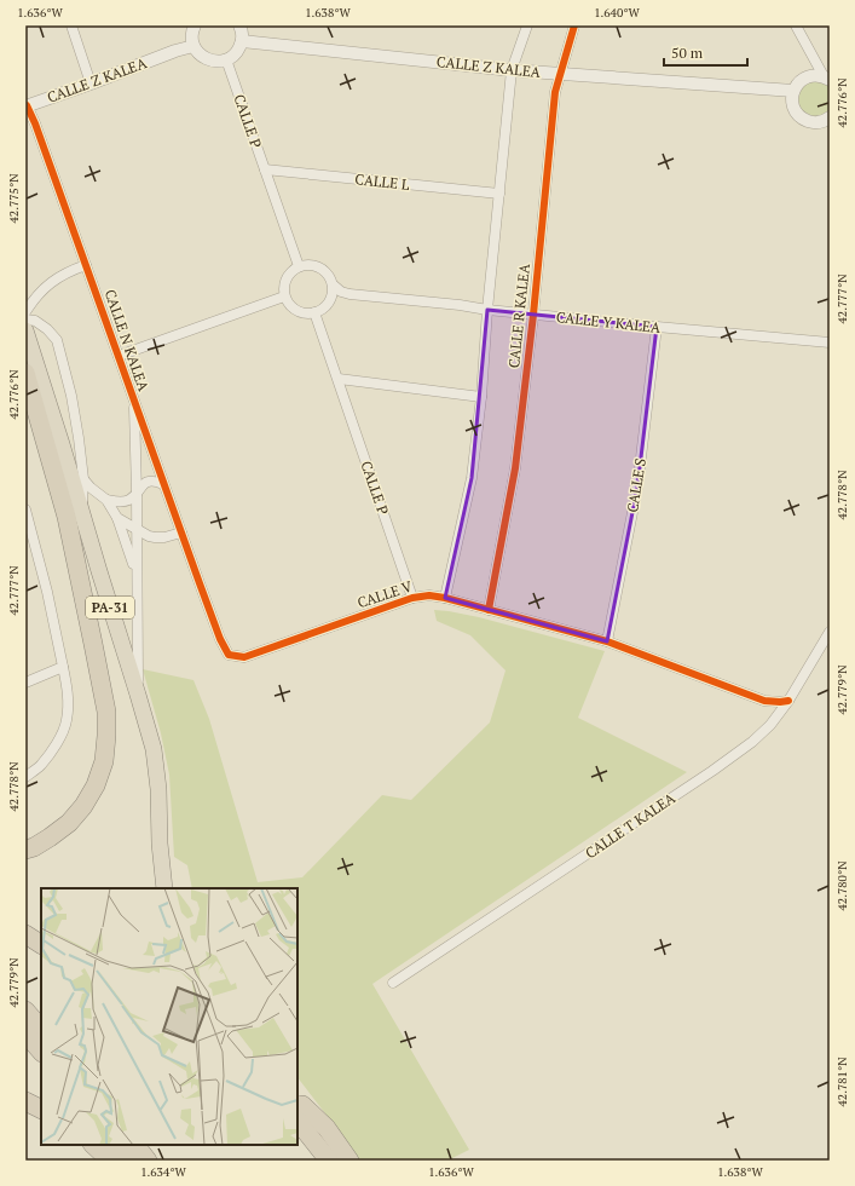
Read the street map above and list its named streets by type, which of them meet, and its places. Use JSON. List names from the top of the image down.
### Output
{
  "streets": {
    "highway": ["PA-31"],
    "street": [
      "CALLE Z KALEA",
      "CALLE P",
      "CALLE L",
      "CALLE R KALEA",
      "CALLE Y KALEA",
      "CALLE N KALEA",
      "CALLE S",
      "CALLE V",
      "CALLE T KALEA"
    ]
  },
  "crossings": [
    ["CALLE Z KALEA", "CALLE R KALEA"],
    ["CALLE Z KALEA", "CALLE N KALEA"],
    ["CALLE P", "CALLE L"],
    ["CALLE P", "CALLE Y KALEA"],
    ["CALLE P", "CALLE V"],
    ["CALLE L", "CALLE R KALEA"],
    ["CALLE R KALEA", "CALLE Y KALEA"],
    ["CALLE R KALEA", "CALLE V"],
    ["CALLE Y KALEA", "CALLE S"],
    ["CALLE N KALEA", "CALLE V"],
    ["CALLE S", "CALLE V"],
    ["CALLE V", "CALLE T KALEA"]
  ],
  "scale_bar": "50 m",
  "coordinates": [
    "1.636°W",
    "1.638°W",
    "1.640°W",
    "42.776°N",
    "42.775°N",
    "42.777°N",
    "42.778°N",
    "42.779°N",
    "42.780°N",
    "42.781°N",
    "1.634°W"
  ]
}
